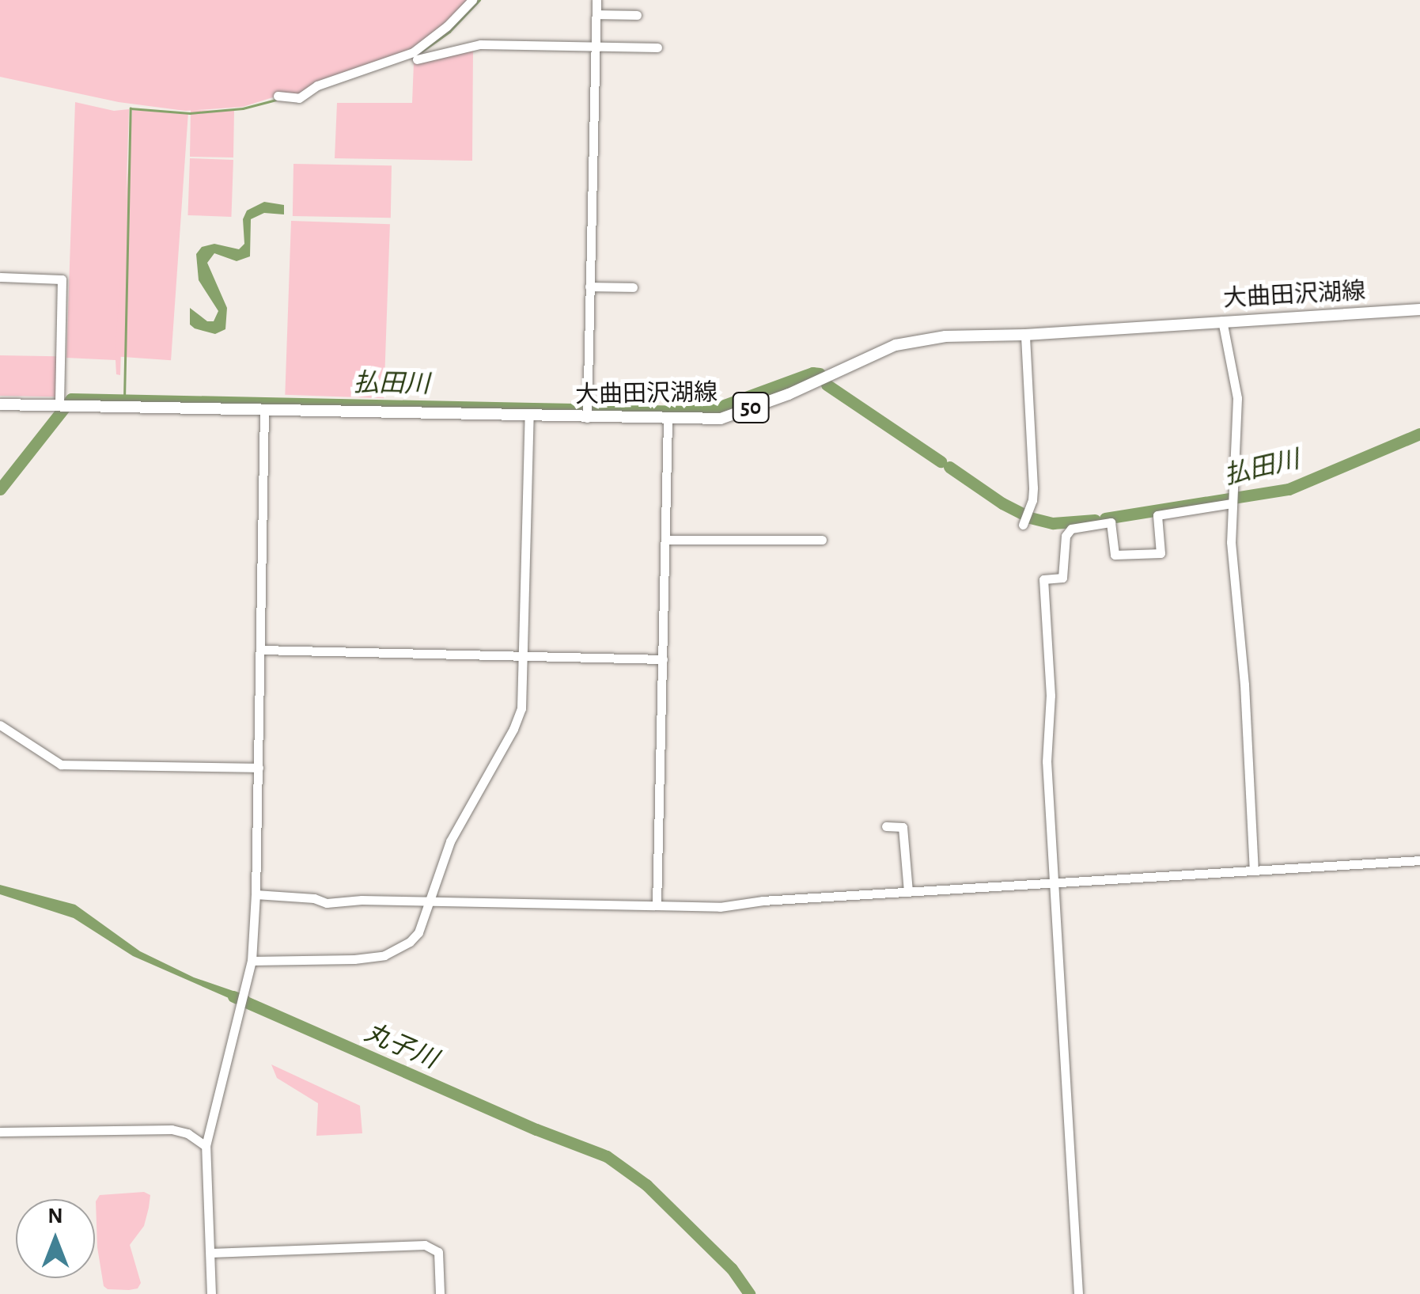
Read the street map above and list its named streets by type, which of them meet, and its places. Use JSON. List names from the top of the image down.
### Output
{
  "streets": {
    "main road": ["大曲田沢湖線", "50"]
  },
  "water": ["払田川", "丸子川"],
  "north": "top"
}
